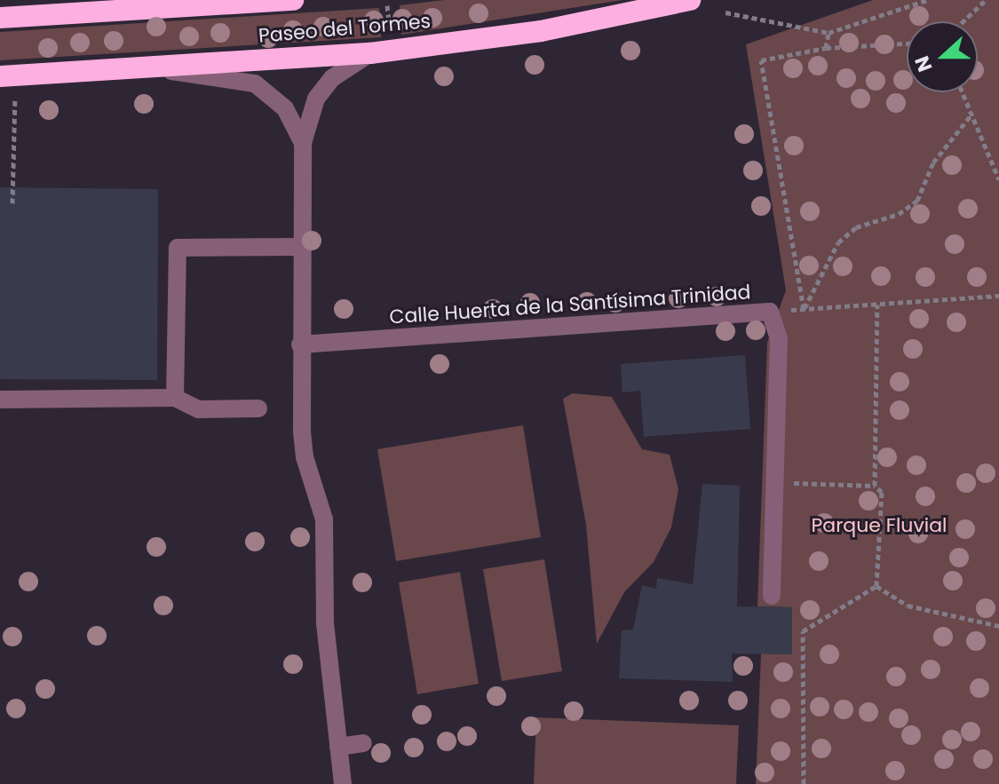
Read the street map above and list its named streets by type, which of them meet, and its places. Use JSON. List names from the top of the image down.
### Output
{
  "streets": {
    "highway": ["Paseo del Tormes"],
    "street": ["Calle Huerta de la Santísima Trinidad"]
  },
  "parks": ["Parque Fluvial"],
  "north": "left"
}
